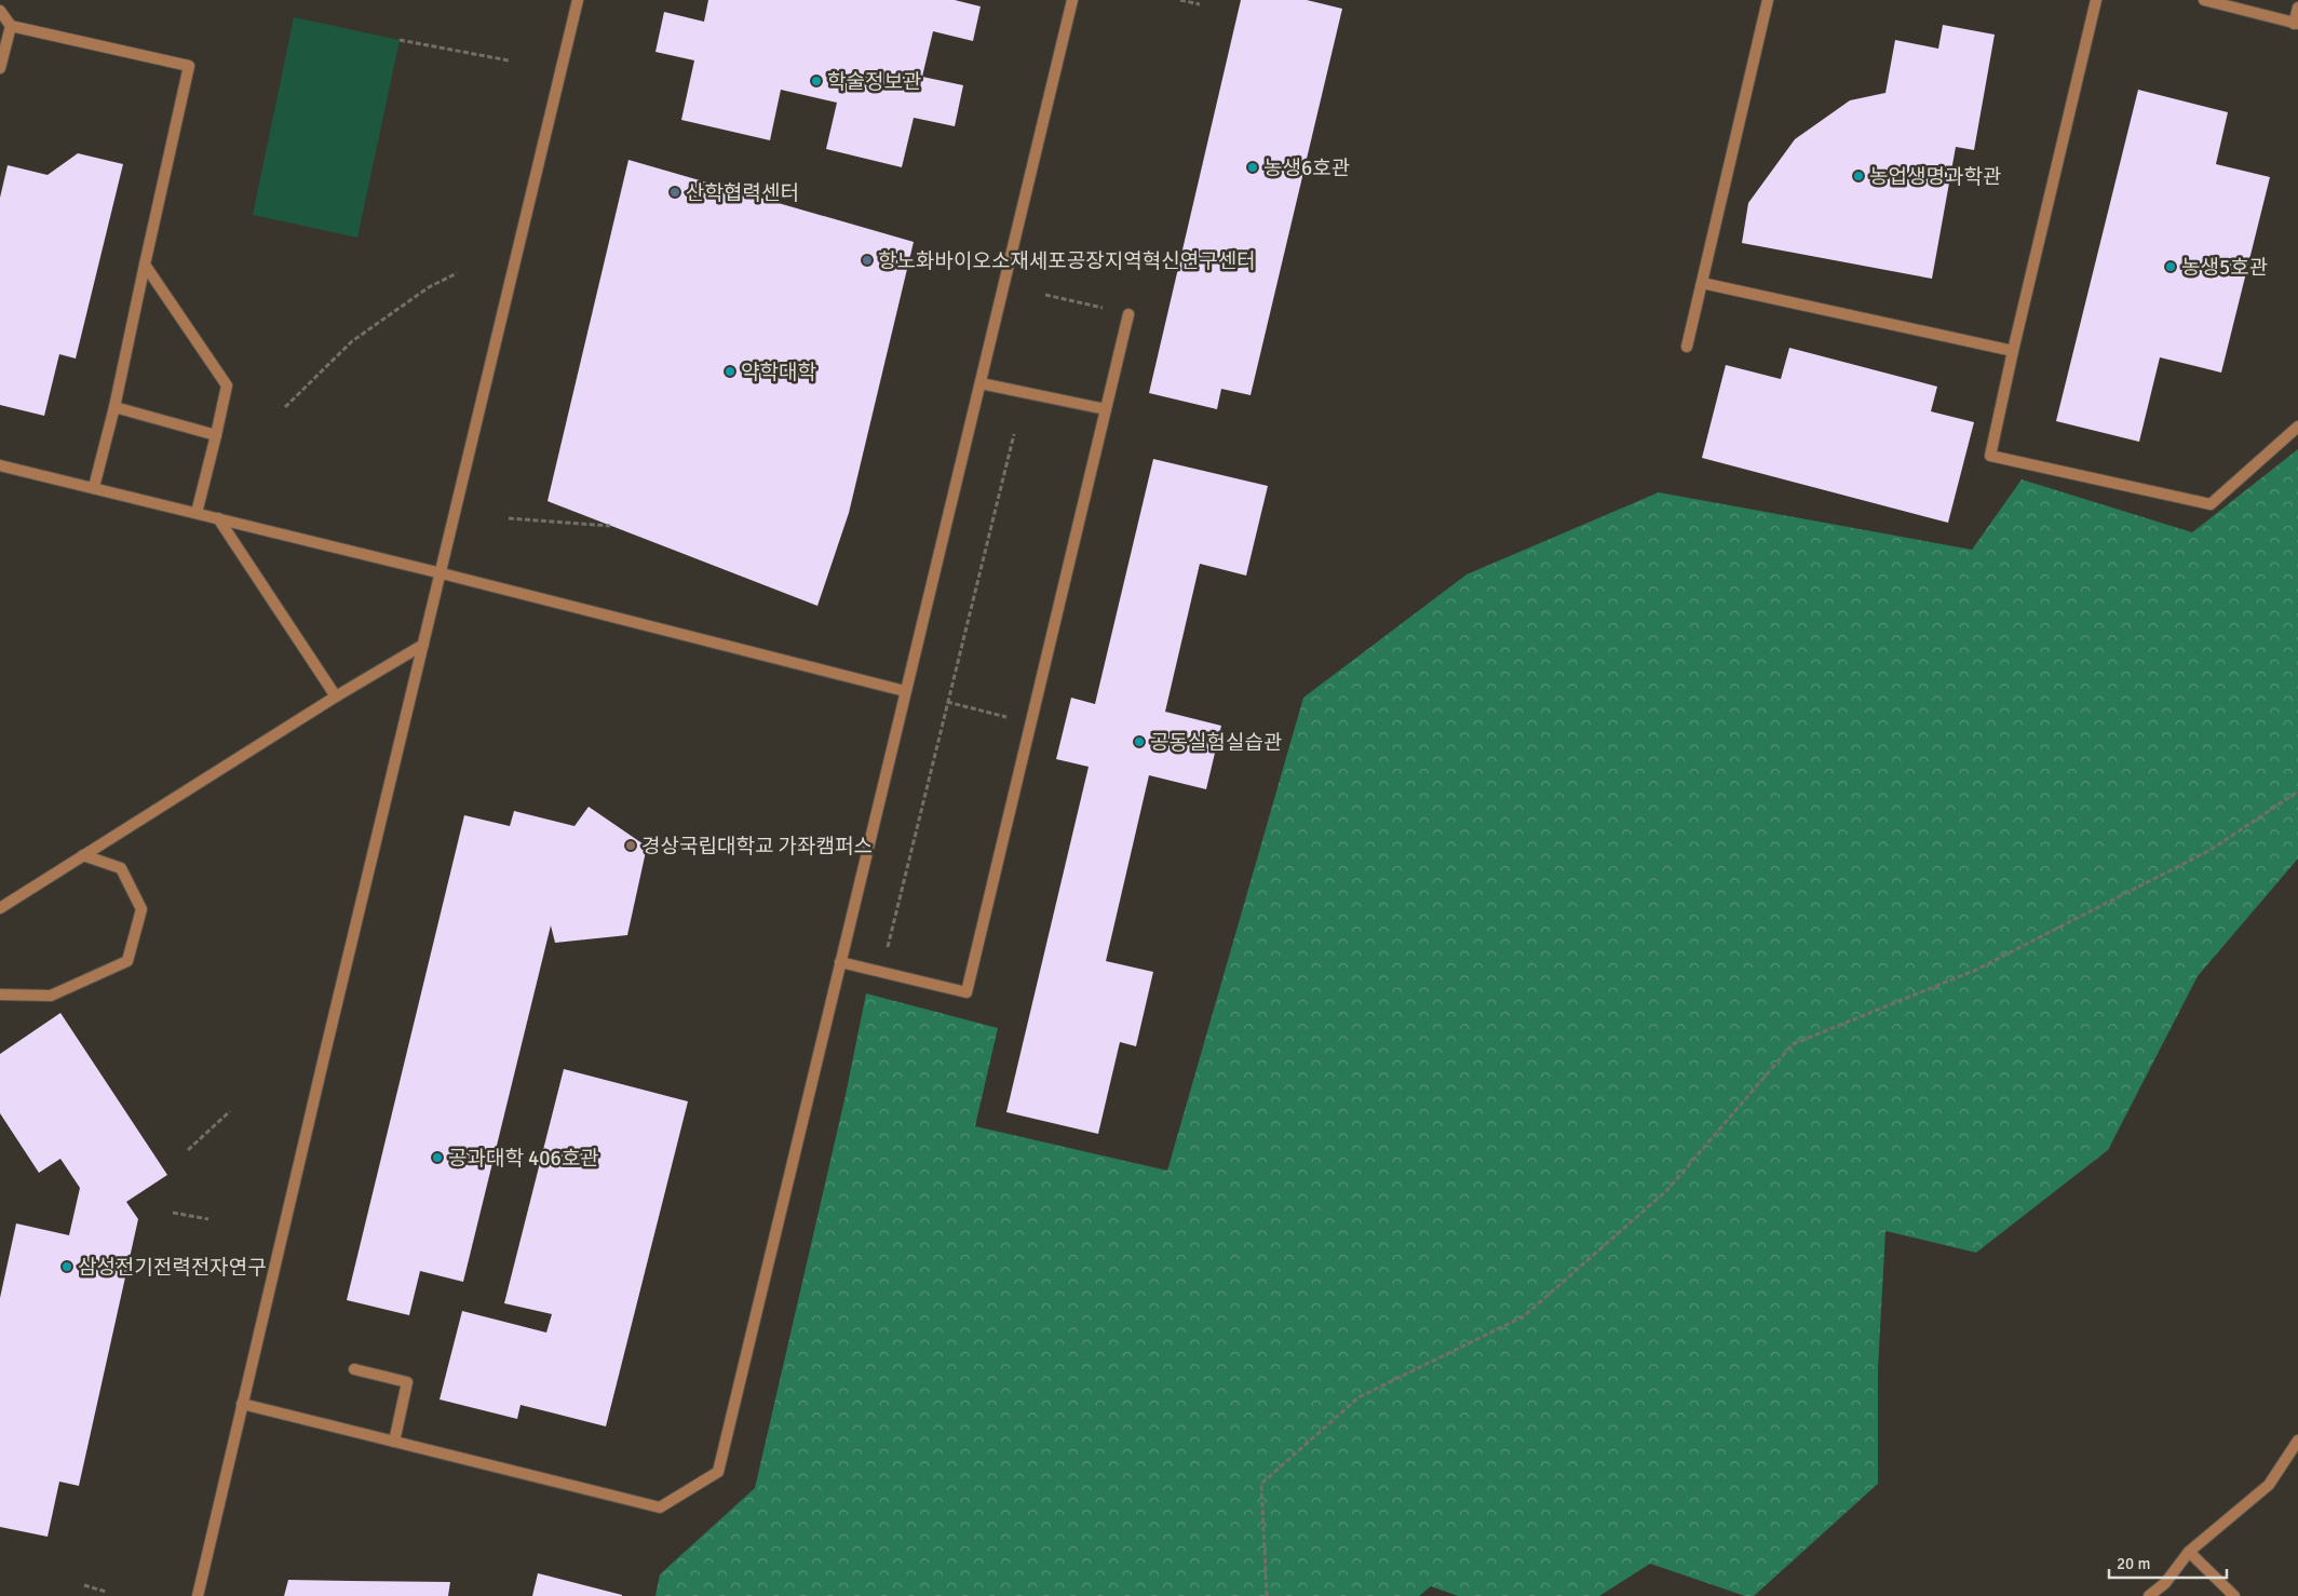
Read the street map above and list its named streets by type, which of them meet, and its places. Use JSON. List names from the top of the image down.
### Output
{
  "places": [
    "학술정보관",
    "농생6호관",
    "농업생명과학관",
    "산학협력센터",
    "항노화바이오소재세포공장지역혁신연구센터",
    "농생5호관",
    "약학대학",
    "공동실험실습관",
    "경상국립대학교 가좌캠퍼스",
    "공과대학 406호관",
    "삼성전기전력전자연구"
  ],
  "scale_bar": "20 m"
}
